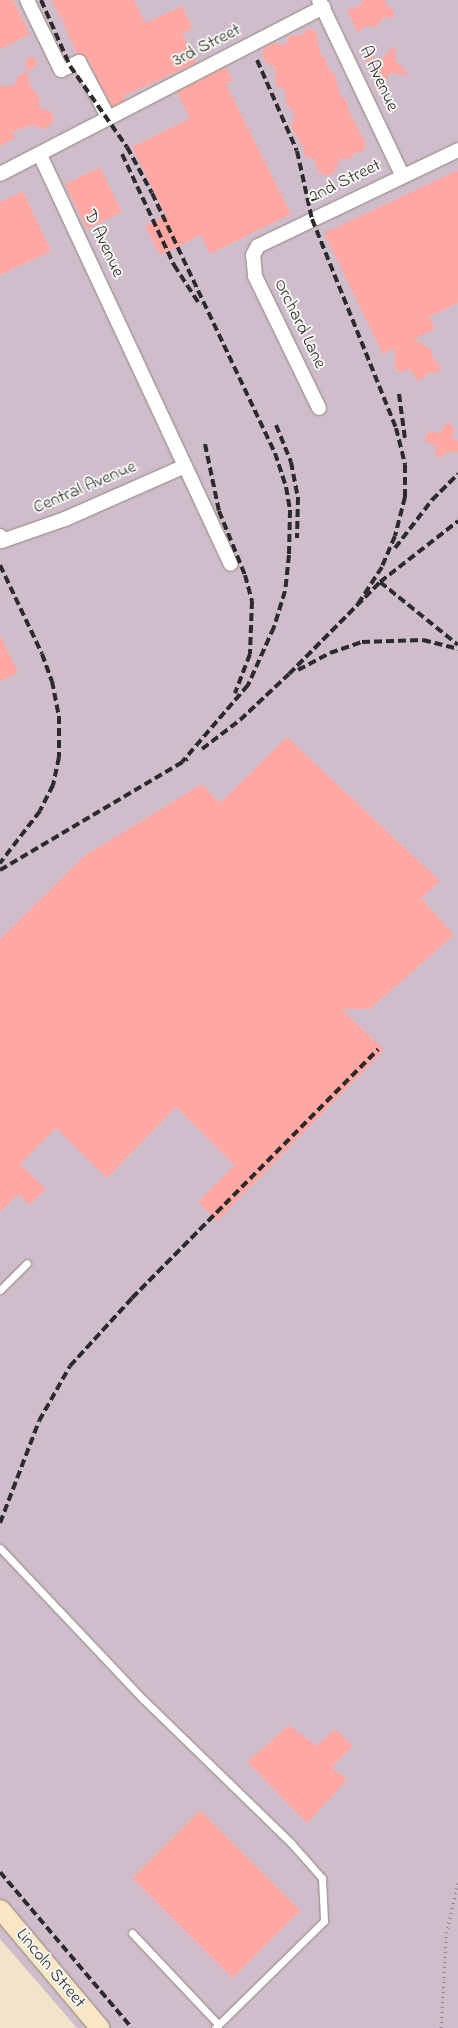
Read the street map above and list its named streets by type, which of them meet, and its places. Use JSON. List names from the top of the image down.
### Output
{
  "streets": {
    "main road": ["Lincoln Street"],
    "street": [
      "3rd Street",
      "A Avenue",
      "2nd Street",
      "D Avenue",
      "Orchard Lane",
      "Central Avenue"
    ]
  },
  "crossings": [
    ["3rd Street", "A Avenue"],
    ["A Avenue", "2nd Street"],
    ["2nd Street", "Orchard Lane"],
    ["D Avenue", "Central Avenue"]
  ]
}
